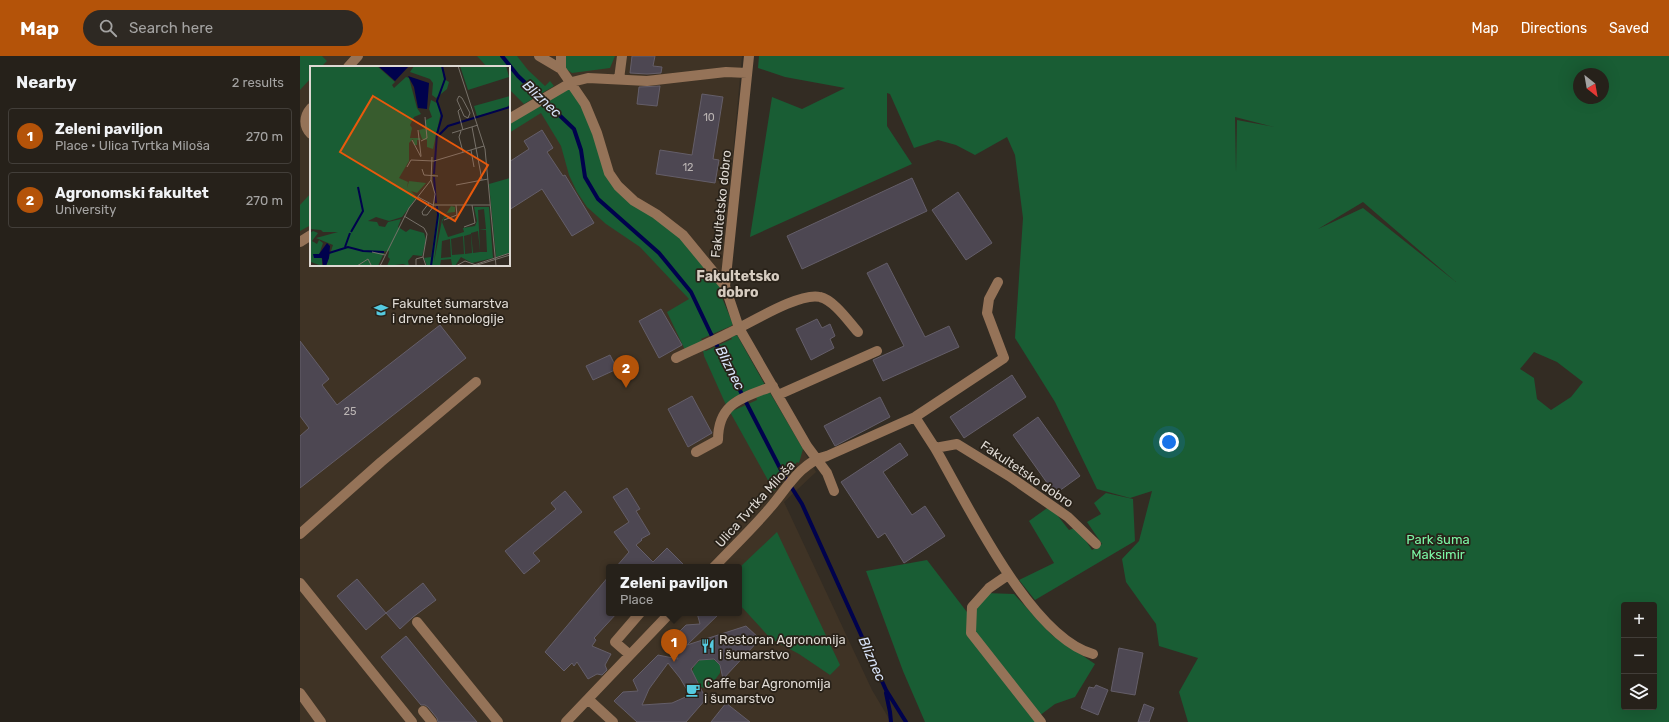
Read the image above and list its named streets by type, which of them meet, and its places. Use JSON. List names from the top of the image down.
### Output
{
  "streets": {
    "street": ["Fakultetsko dobro", "Ulica Tvrtka Miloša"]
  },
  "crossings": [
    ["Fakultetsko dobro", "Ulica Tvrtka Miloša"]
  ],
  "districts": ["Fakultetsko dobro"],
  "water": ["Bliznec"],
  "parks": ["Park šuma Maksimir"],
  "places": {
    "school or university": ["Fakultet šumarstva i drvne tehnologije"],
    "restaurant": ["Restoran Agronomija i šumarstvo"],
    "cafe": ["Caffe bar Agronomija i šumarstvo"]
  },
  "house_numbers": ["10", "12", "25"],
  "north": "bottom right",
  "page": {
    "header": "Map",
    "search": "Search here",
    "nav": ["Map", "Directions", "Saved"],
    "heading": ["Nearby", "2 results"],
    "list": [
      {
        "mark": "1",
        "name": "Zeleni paviljon",
        "note": "Place · Ulica Tvrtka Miloša",
        "value": "270 m"
      },
      {
        "mark": "2",
        "name": "Agronomski fakultet",
        "note": "University",
        "value": "270 m"
      }
    ],
    "pins": ["2", "1"],
    "popup": ["Zeleni paviljon", "Place"],
    "map_buttons": ["+", "−"]
  }
}
